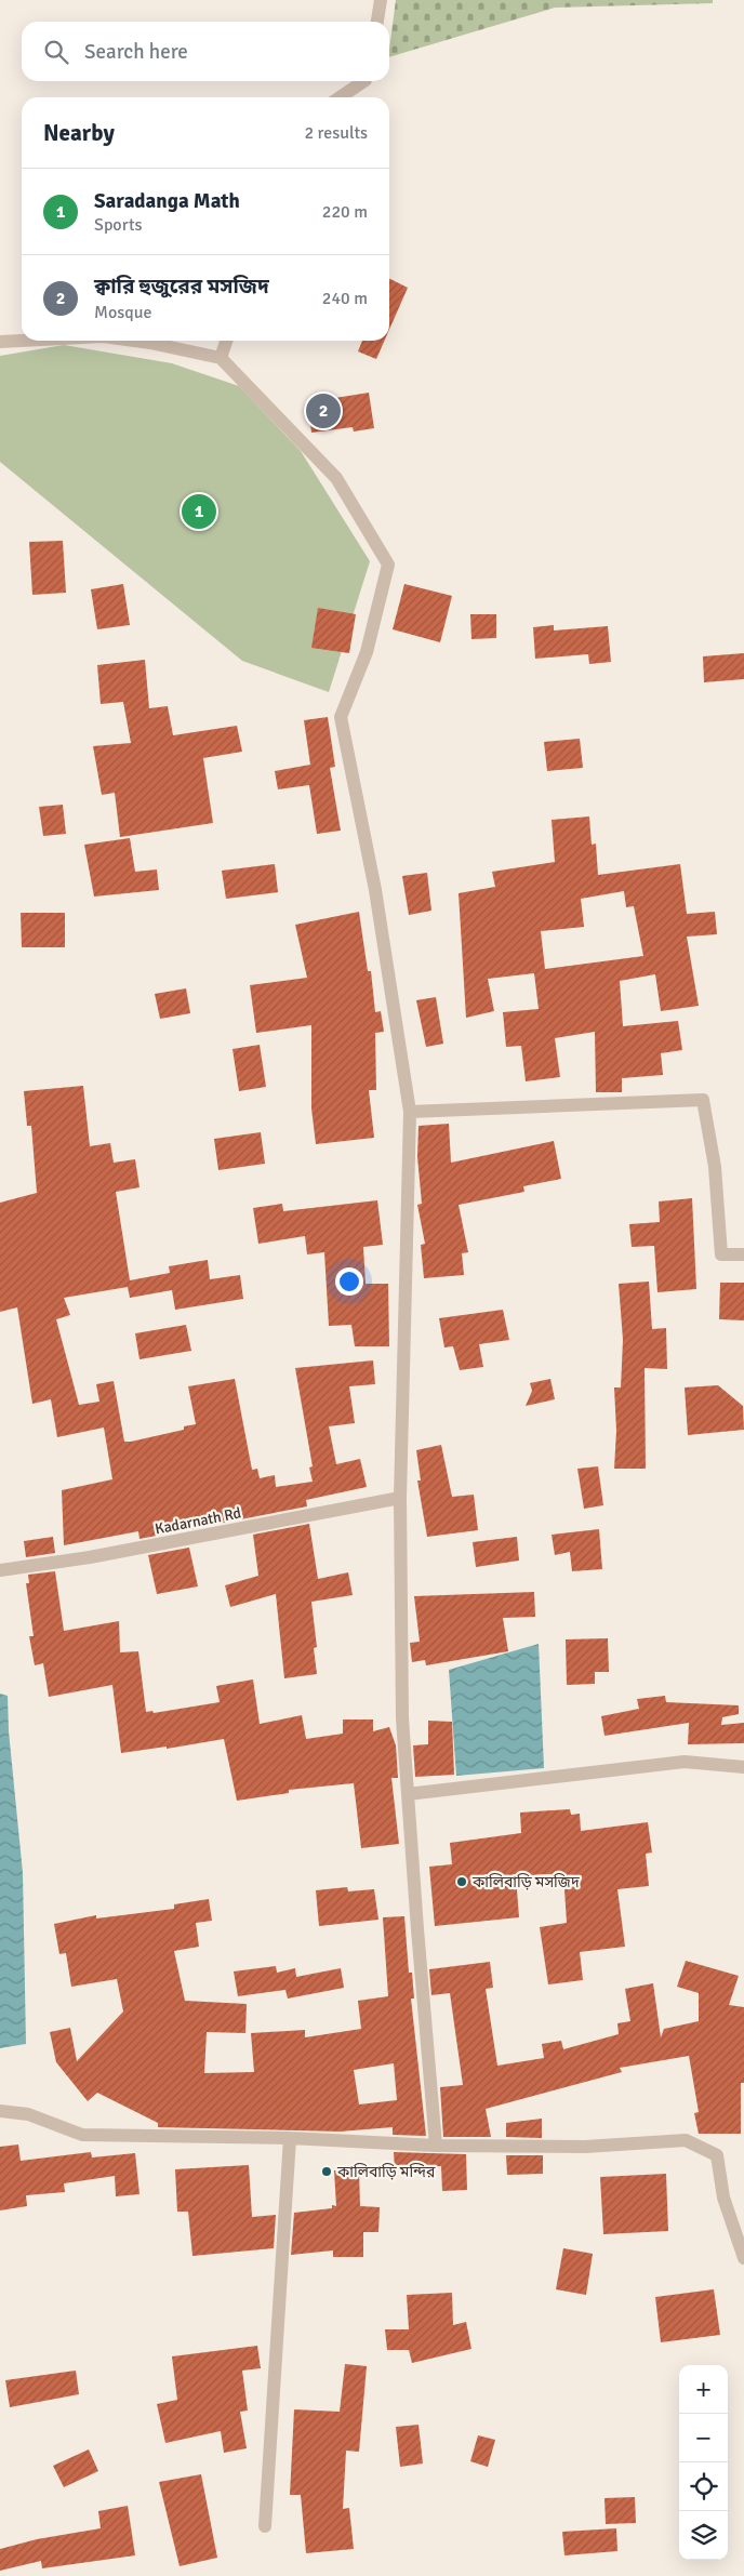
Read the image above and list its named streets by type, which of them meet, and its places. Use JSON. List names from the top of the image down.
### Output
{
  "streets": {
    "street": ["Kadarnath Rd"]
  },
  "places": ["কালিবাড়ি মসজিদ", "কালিবাড়ি মন্দির"],
  "page": {
    "search": "Search here",
    "heading": ["Nearby", "2 results"],
    "list": [
      {
        "mark": "1",
        "name": "Saradanga Math",
        "note": "Sports",
        "value": "220 m"
      },
      {
        "mark": "2",
        "name": "ক্বারি হুজুরের মসজিদ",
        "note": "Mosque",
        "value": "240 m"
      }
    ],
    "pins": ["2", "1"],
    "map_buttons": ["+", "−"]
  }
}
